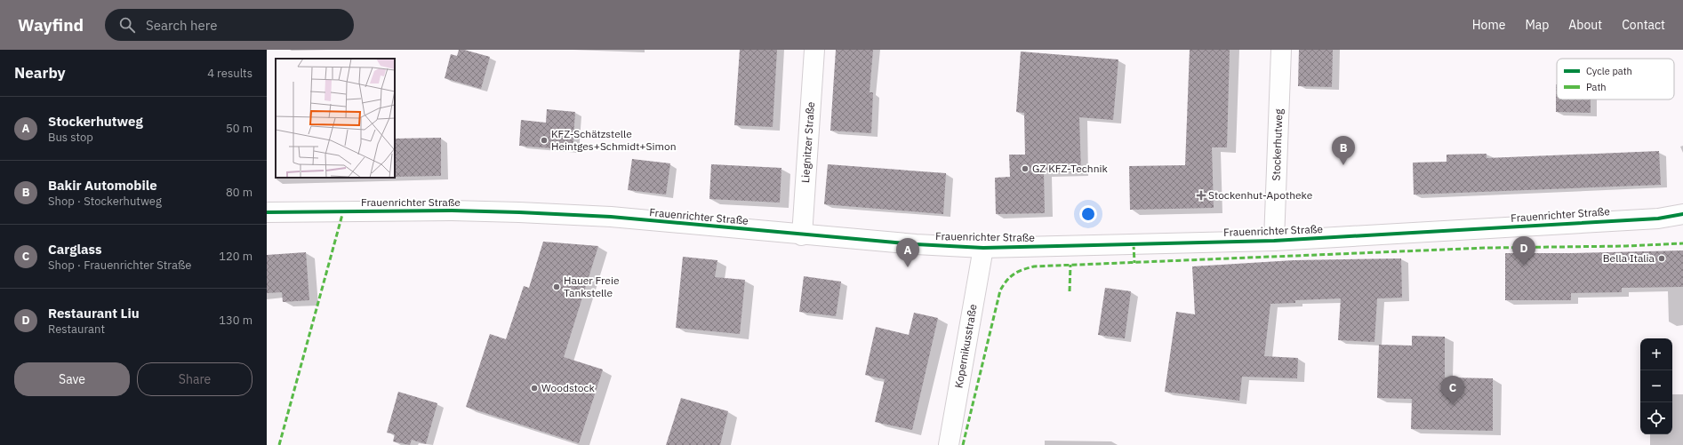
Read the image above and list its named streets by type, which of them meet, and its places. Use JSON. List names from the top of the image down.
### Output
{
  "streets": {
    "main road": [
      "Liegnitzer Straße",
      "Stockerhutweg",
      "Frauenrichter Straße",
      "Kopernikusstraße"
    ]
  },
  "crossings": [
    ["Liegnitzer Straße", "Frauenrichter Straße"],
    ["Stockerhutweg", "Frauenrichter Straße"],
    ["Frauenrichter Straße", "Kopernikusstraße"]
  ],
  "places": {
    "other": [
      "KFZ-Schätzstelle Heintges+Schmidt+Simon",
      "GZ KFZ-Technik",
      "Bella Italia",
      "Hauer Freie Tankstelle",
      "Woodstock"
    ],
    "health": ["Stockenhut-Apotheke"]
  },
  "legend": ["Cycle path", "Path"],
  "page": {
    "header": "Wayfind",
    "search": "Search here",
    "nav": [
      "Home",
      "Map",
      "About",
      "Contact"
    ],
    "heading": ["Nearby", "4 results"],
    "list": [
      {
        "mark": "A",
        "name": "Stockerhutweg",
        "note": "Bus stop",
        "value": "50 m"
      },
      {
        "mark": "B",
        "name": "Bakir Automobile",
        "note": "Shop · Stockerhutweg",
        "value": "80 m"
      },
      {
        "mark": "C",
        "name": "Carglass",
        "note": "Shop · Frauenrichter Straße",
        "value": "120 m"
      },
      {
        "mark": "D",
        "name": "Restaurant Liu",
        "note": "Restaurant",
        "value": "130 m"
      }
    ],
    "pins": [
      "B",
      "D",
      "A",
      "C"
    ],
    "map_buttons": ["+", "−"],
    "buttons": ["Save", "Share"]
  }
}
